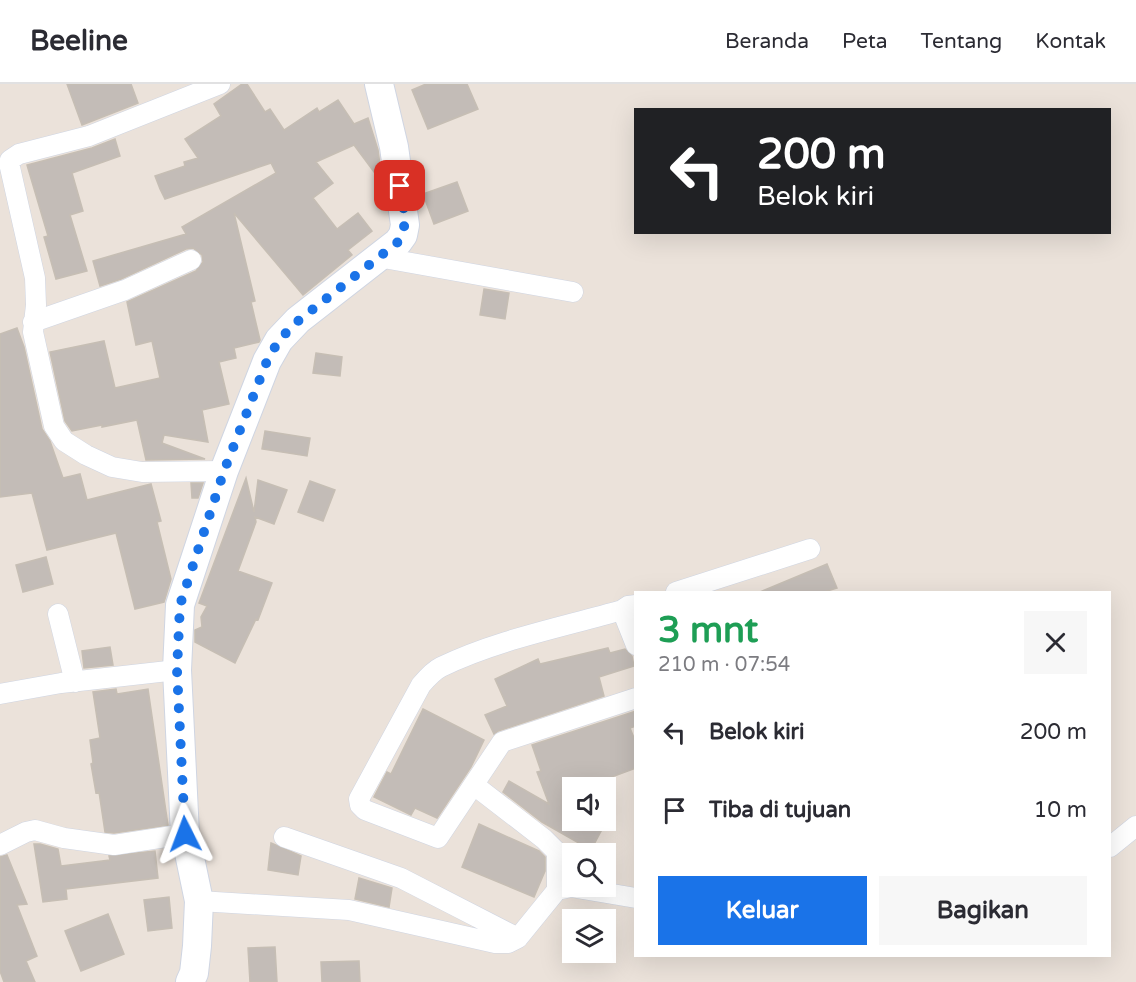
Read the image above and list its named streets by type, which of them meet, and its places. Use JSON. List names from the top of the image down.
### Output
{
  "page": {
    "header": "Beeline",
    "nav": [
      "Beranda",
      "Peta",
      "Tentang",
      "Kontak"
    ],
    "turn": ["200 m", "Belok kiri"],
    "heading": ["3 mnt", "210 m · 07:54"],
    "list": [
      {
        "name": "Belok kiri",
        "value": "200 m"
      },
      {
        "name": "Tiba di tujuan",
        "value": "10 m"
      }
    ],
    "buttons": ["Keluar", "Bagikan"]
  }
}
